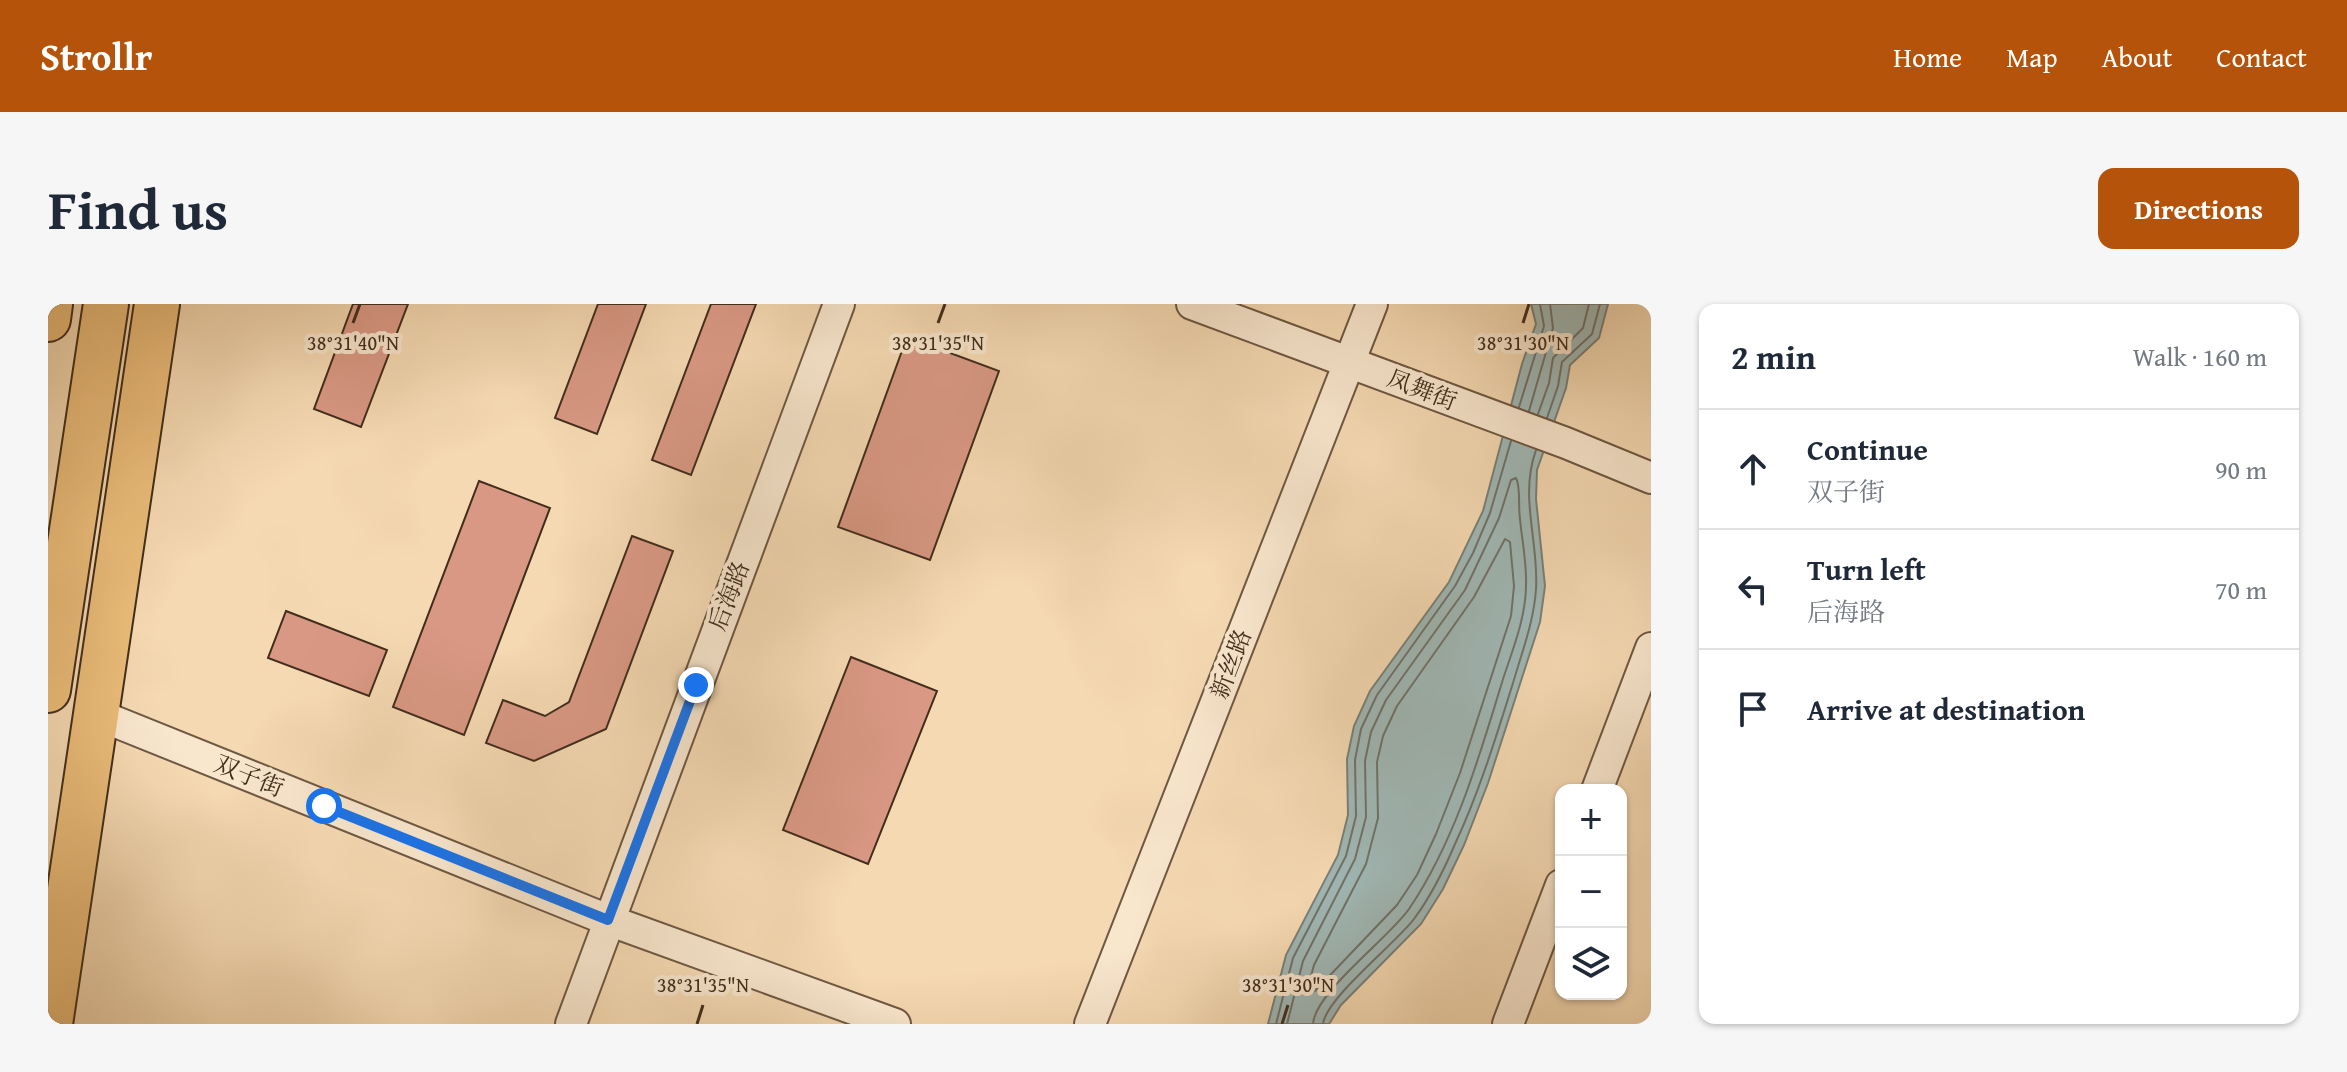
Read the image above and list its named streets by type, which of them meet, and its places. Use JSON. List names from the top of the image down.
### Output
{
  "streets": {
    "street": [
      "凤舞街",
      "后海路",
      "新丝路",
      "双子街"
    ]
  },
  "crossings": [
    ["凤舞街", "新丝路"],
    ["后海路", "双子街"]
  ],
  "page": {
    "header": "Strollr",
    "nav": [
      "Home",
      "Map",
      "About",
      "Contact"
    ],
    "title": "Find us",
    "buttons": "Directions",
    "heading": ["2 min", "Walk · 160 m"],
    "list": [
      ["Continue", "双子街", "90 m"],
      ["Turn left", "后海路", "70 m"],
      "Arrive at destination"
    ],
    "map_buttons": ["+", "−"]
  },
  "coordinates": ["38°31'40\"N", "38°31'35\"N", "38°31'30\"N"]
}
